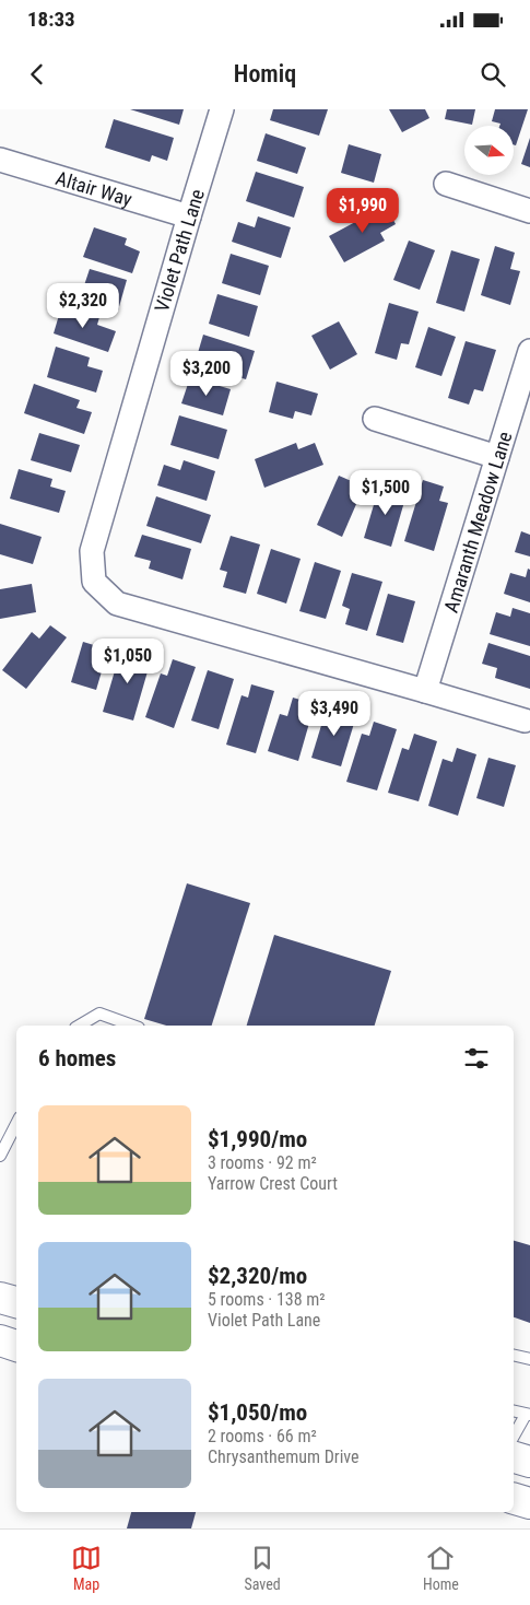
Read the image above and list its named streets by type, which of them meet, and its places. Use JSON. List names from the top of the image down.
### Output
{
  "streets": {
    "street": ["Altair Way", "Violet Path Lane", "Amaranth Meadow Lane"]
  },
  "crossings": [
    ["Altair Way", "Violet Path Lane"],
    ["Violet Path Lane", "Amaranth Meadow Lane"]
  ],
  "north": "right",
  "page": {
    "status": "18:33",
    "header": "Homiq",
    "price": [
      "$1,990",
      "$2,320",
      "$3,200",
      "$1,500",
      "$1,050",
      "$3,490"
    ],
    "heading": "6 homes",
    "list": [
      {
        "name": "$1,990/mo",
        "note": "3 rooms · 92 m² · Yarrow Crest Court"
      },
      {
        "name": "$2,320/mo",
        "note": "5 rooms · 138 m² · Violet Path Lane"
      },
      {
        "name": "$1,050/mo",
        "note": "2 rooms · 66 m² · Chrysanthemum Drive"
      }
    ],
    "tabs": ["Map", "Saved", "Home"]
  }
}
